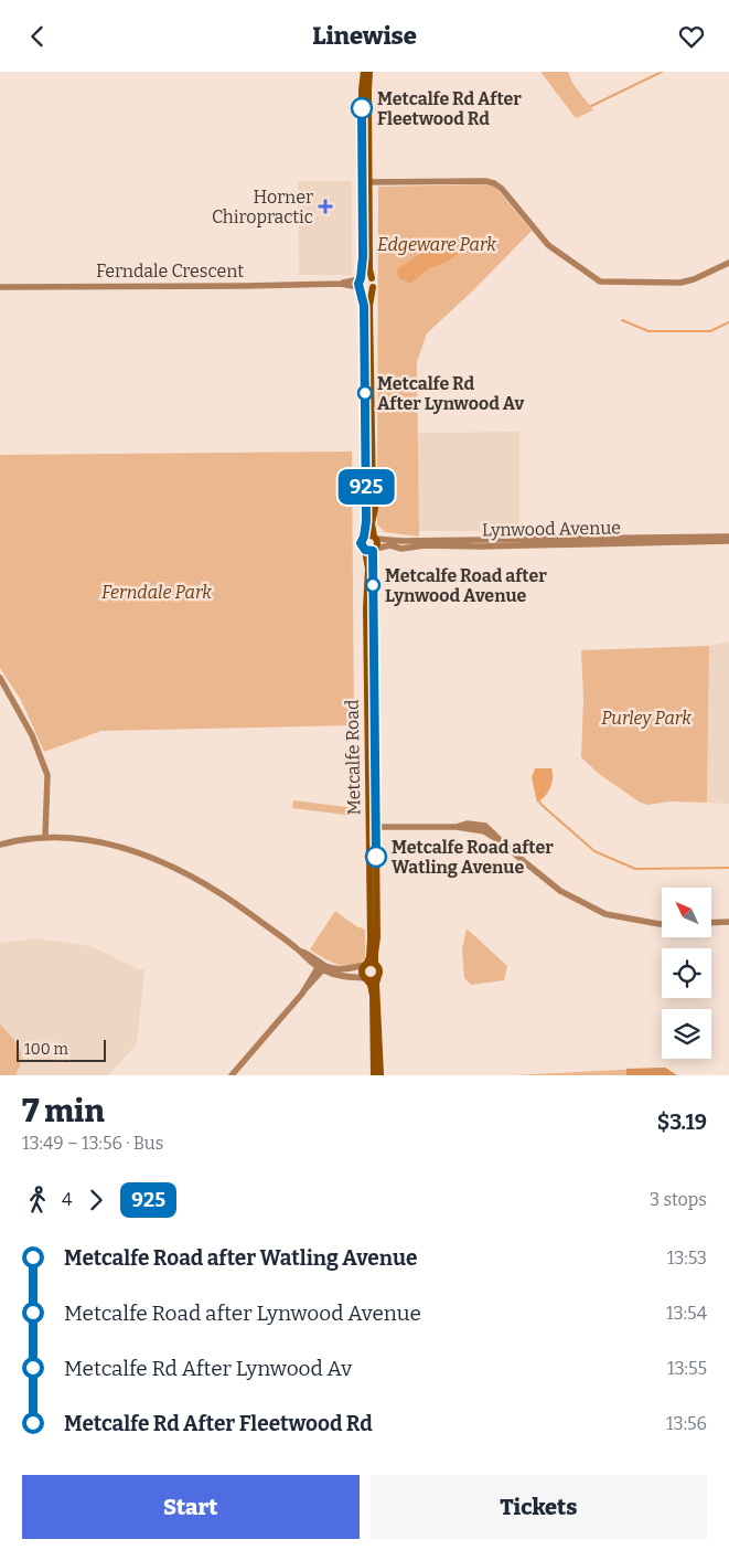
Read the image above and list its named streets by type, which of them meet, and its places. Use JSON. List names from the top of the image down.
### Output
{
  "streets": {
    "main road": ["Metcalfe Road"],
    "street": ["Ferndale Crescent", "Lynwood Avenue"]
  },
  "crossings": [
    ["Ferndale Crescent", "Metcalfe Road"],
    ["Lynwood Avenue", "Metcalfe Road"]
  ],
  "parks": ["Edgeware Park", "Ferndale Park", "Purley Park"],
  "places": {
    "other": [
      "Metcalfe Rd After Fleetwood Rd",
      "Metcalfe Rd After Lynwood Av",
      "Metcalfe Road after Lynwood Avenue",
      "Metcalfe Road after Watling Avenue"
    ],
    "health": ["Horner Chiropractic"]
  },
  "lines": ["bus line 925"],
  "scale_bar": "100 m",
  "north": "top left",
  "page": {
    "header": "Linewise",
    "on_map": "925",
    "scale": "100 m",
    "heading": ["7 min", "13:49 – 13:56 · Bus", "$3.19"],
    "legs": ["4", "925", "3 stops"],
    "list": [
      {
        "name": "Metcalfe Road after Watling Avenue",
        "value": "13:53"
      },
      {
        "name": "Metcalfe Road after Lynwood Avenue",
        "value": "13:54"
      },
      {
        "name": "Metcalfe Rd After Lynwood Av",
        "value": "13:55"
      },
      {
        "name": "Metcalfe Rd After Fleetwood Rd",
        "value": "13:56"
      }
    ],
    "buttons": ["Start", "Tickets"]
  }
}
